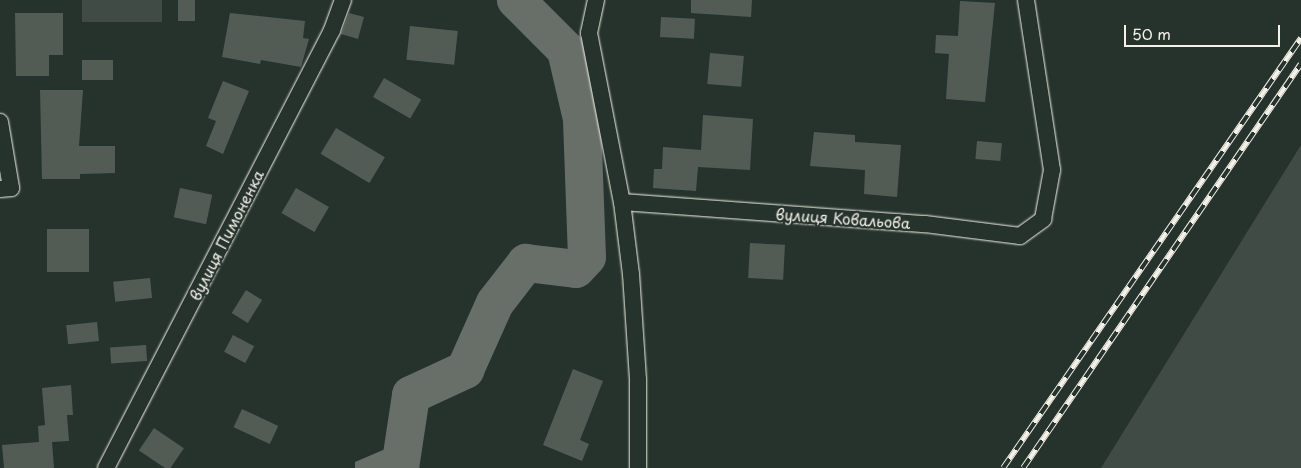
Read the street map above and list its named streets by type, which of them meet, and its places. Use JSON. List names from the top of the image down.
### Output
{
  "streets": {
    "street": ["вулиця Ковальова", "вулиця Пимоненка"]
  },
  "scale_bar": "50 m"
}
